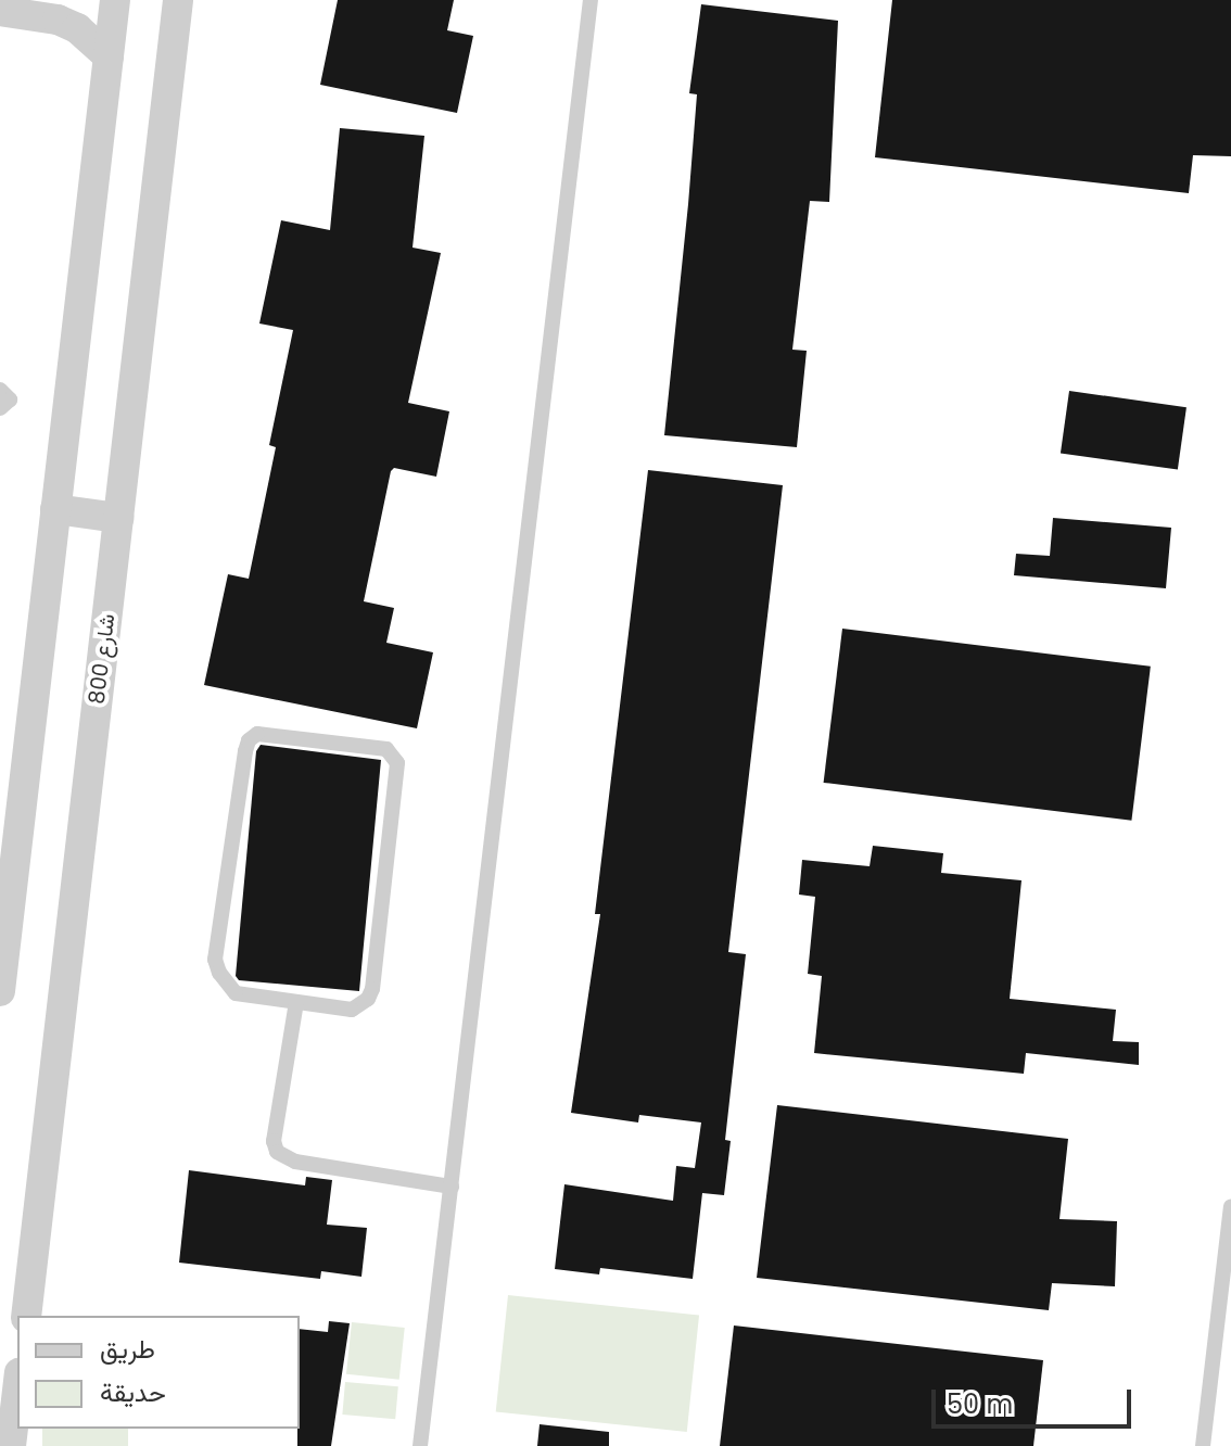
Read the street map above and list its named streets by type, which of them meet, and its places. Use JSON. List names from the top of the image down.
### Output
{
  "streets": {
    "street": ["شارع 800"]
  },
  "legend": ["طريق", "حديقة"],
  "scale_bar": "50 m"
}
